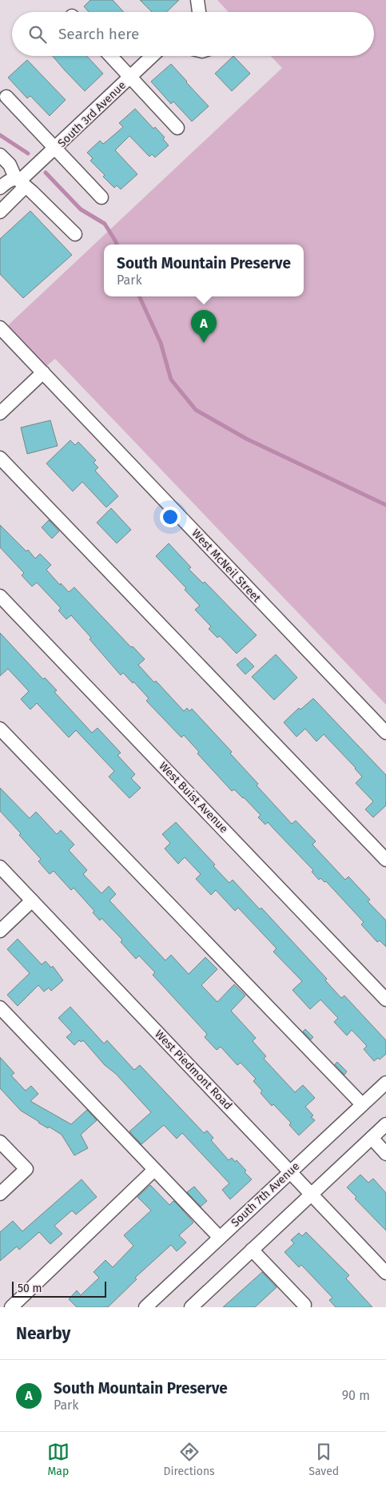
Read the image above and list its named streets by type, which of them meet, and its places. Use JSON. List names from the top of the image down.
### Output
{
  "streets": {
    "street": [
      "South 3rd Avenue",
      "West McNeil Street",
      "West Buist Avenue",
      "West Piedmont Road",
      "South 7th Avenue"
    ]
  },
  "crossings": [
    ["West Piedmont Road", "South 7th Avenue"]
  ],
  "scale_bar": "50 m",
  "page": {
    "search": "Search here",
    "popup": ["South Mountain Preserve", "Park"],
    "pins": "A",
    "scale": "50 m",
    "heading": "Nearby",
    "list": [
      {
        "mark": "A",
        "name": "South Mountain Preserve",
        "note": "Park",
        "value": "90 m"
      }
    ],
    "nav": ["Map", "Directions", "Saved"]
  }
}
